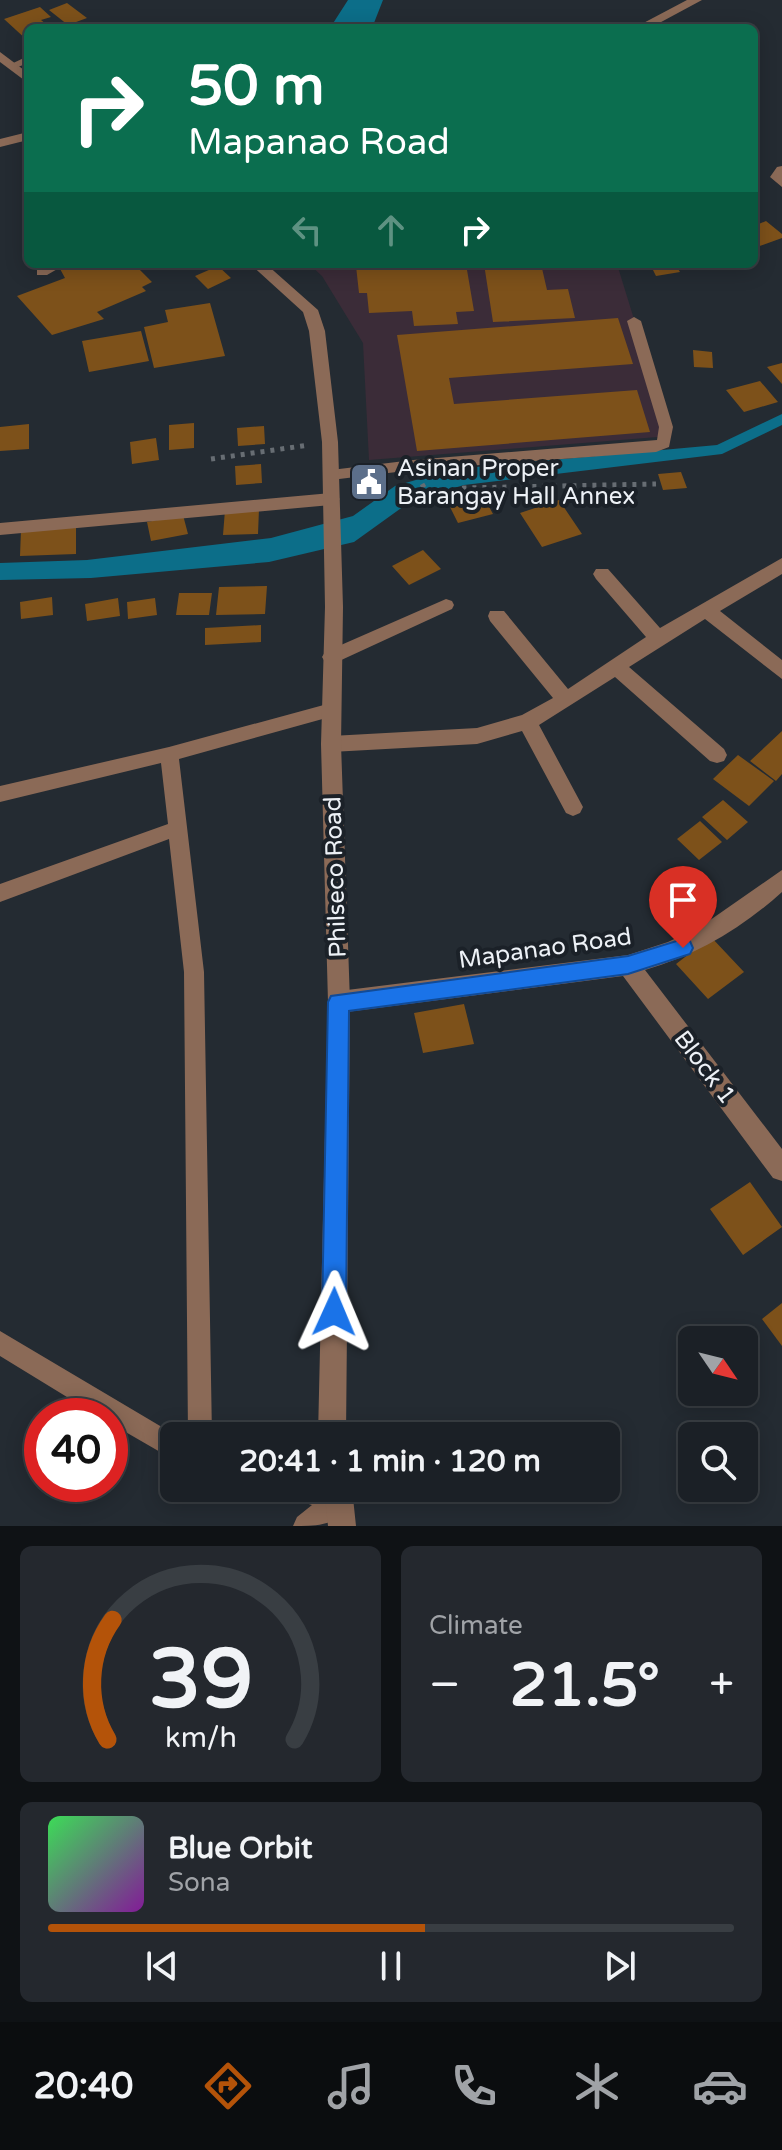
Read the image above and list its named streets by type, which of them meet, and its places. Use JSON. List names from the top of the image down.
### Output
{
  "streets": {
    "street": ["Philseco Road", "Mapanao Road", "Block 1"]
  },
  "crossings": [
    ["Philseco Road", "Mapanao Road"],
    ["Mapanao Road", "Block 1"]
  ],
  "places": {
    "public building": ["Asinan Proper Barangay Hall Annex"]
  },
  "north": "bottom right",
  "page": {
    "turn": ["50 m", "Mapanao Road"],
    "limit": "40",
    "trip": "20:41 · 1 min · 120 m",
    "tile": "Climate",
    "heat": ["−", "21.5°", "+"],
    "song": ["Blue Orbit", "Sona"],
    "tabs": "20:40",
    "gauge": ["39", "km/h"]
  }
}
